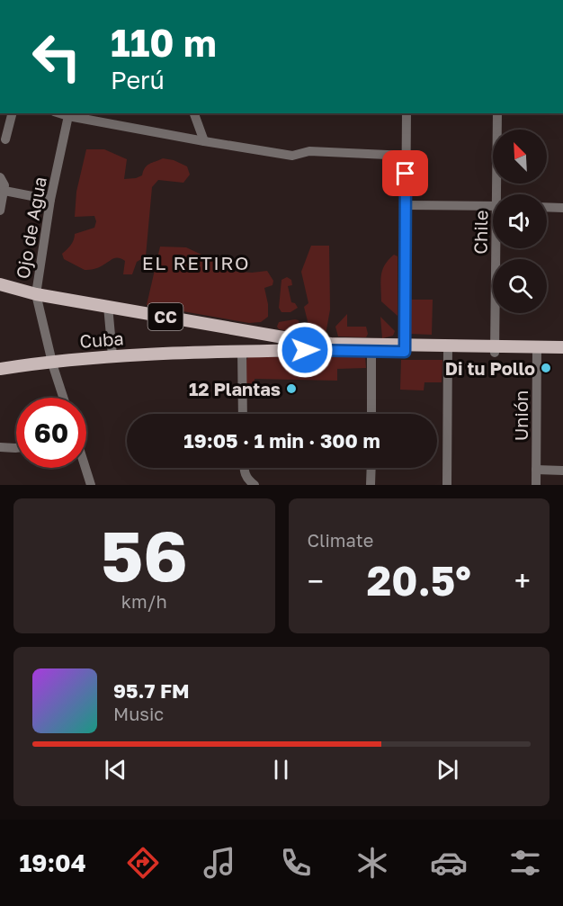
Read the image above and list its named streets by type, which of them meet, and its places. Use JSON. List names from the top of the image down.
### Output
{
  "streets": {
    "main road": ["CC", "Cuba"],
    "street": ["Ojo de Agua", "Chile", "Unión"]
  },
  "crossings": [
    ["Ojo de Agua", "CC"],
    ["Ojo de Agua", "Cuba"],
    ["Chile", "CC"],
    ["CC", "Cuba"],
    ["CC", "Unión"]
  ],
  "districts": ["EL RETIRO"],
  "places": ["Di tu Pollo", "12 Plantas"],
  "north": "top left",
  "page": {
    "turn": ["110 m", "Perú"],
    "limit": "60",
    "trip": "19:05 · 1 min · 300 m",
    "tile": [
      ["56", "km/h"],
      "Climate"
    ],
    "heat": ["−", "20.5°", "+"],
    "song": ["95.7 FM", "Music"],
    "tabs": "19:04"
  }
}
